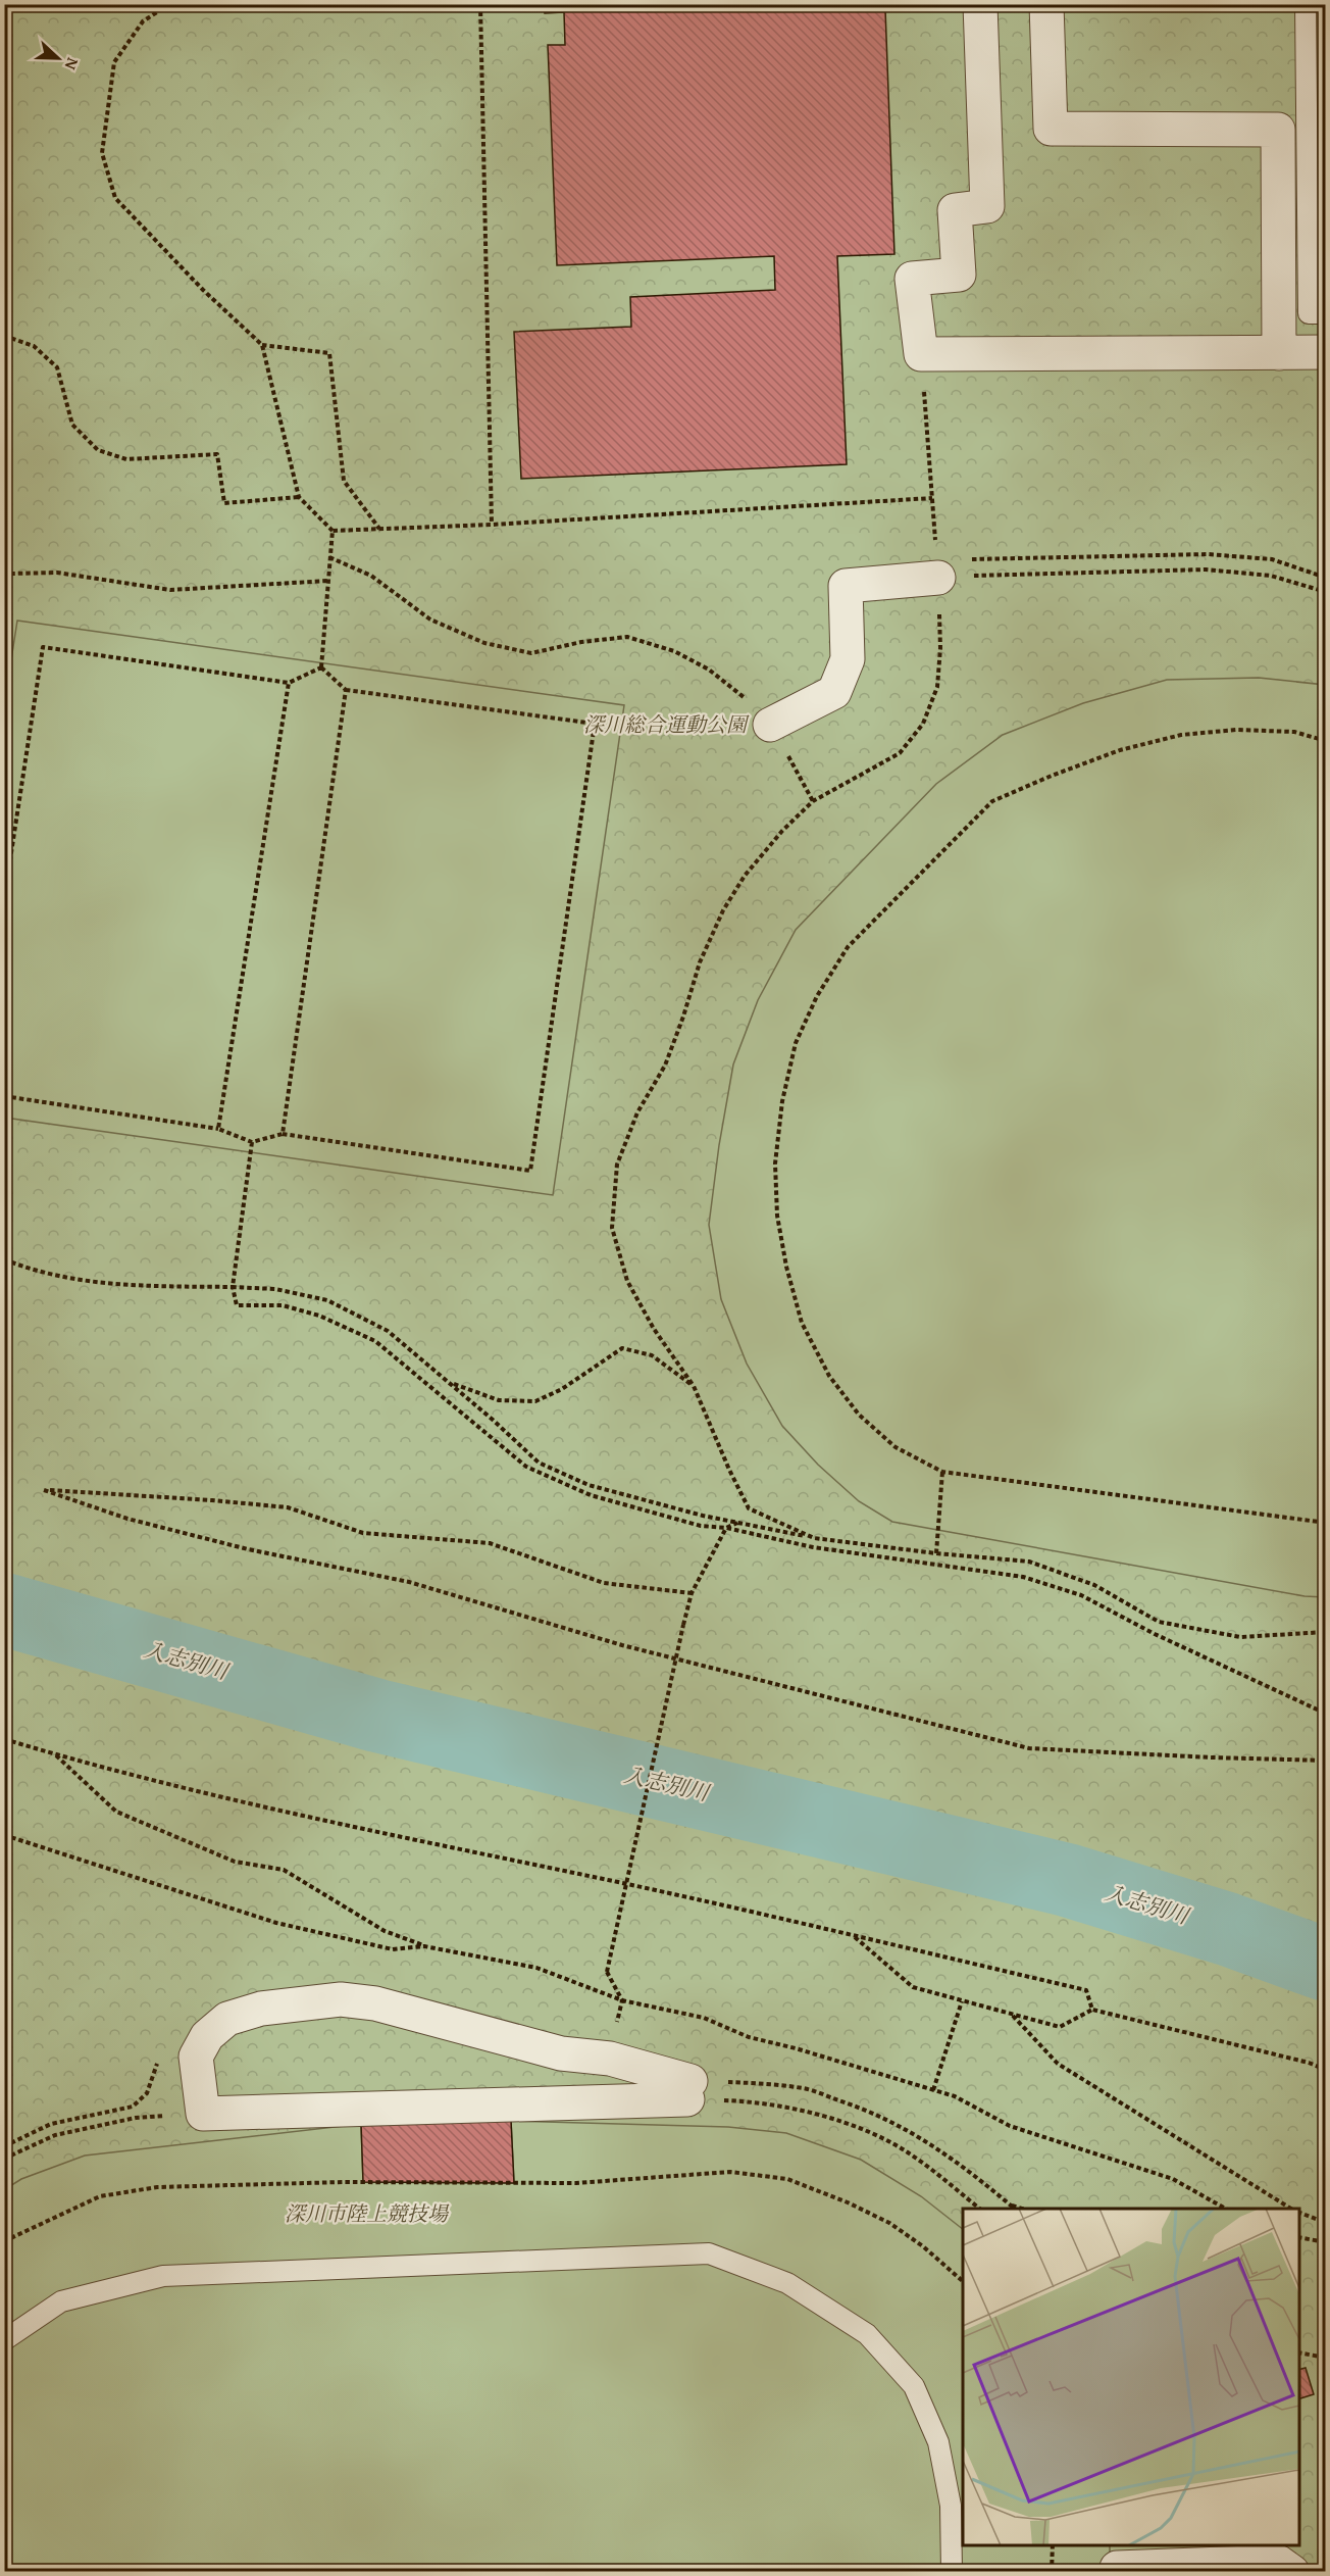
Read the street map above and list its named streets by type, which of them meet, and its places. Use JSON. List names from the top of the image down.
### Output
{
  "water": ["入志別川"],
  "parks": ["深川総合運動公園", "深川市陸上競技場"],
  "north": "right"
}
